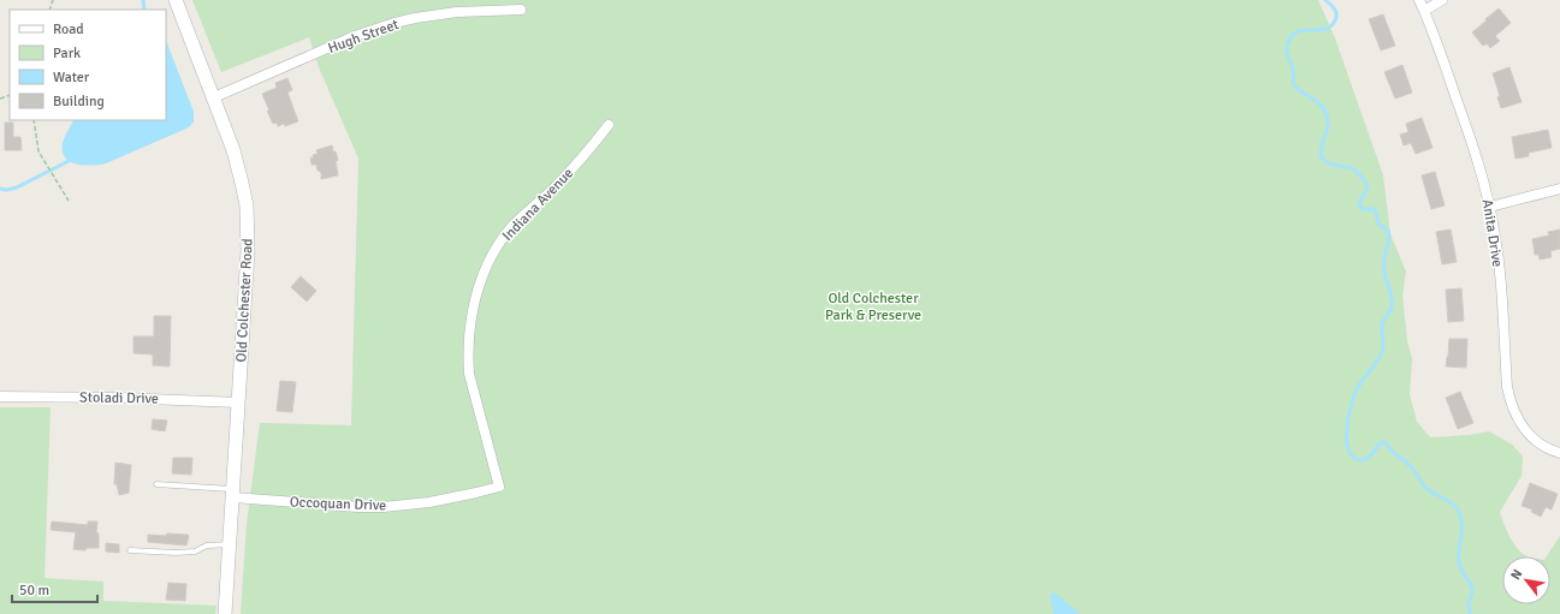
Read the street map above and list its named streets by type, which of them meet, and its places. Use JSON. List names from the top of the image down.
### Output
{
  "streets": {
    "street": [
      "Hugh Street",
      "Indiana Avenue",
      "Anita Drive",
      "Old Colchester Road",
      "Stoladi Drive",
      "Occoquan Drive"
    ]
  },
  "crossings": [
    ["Hugh Street", "Old Colchester Road"],
    ["Indiana Avenue", "Occoquan Drive"],
    ["Old Colchester Road", "Stoladi Drive"],
    ["Old Colchester Road", "Occoquan Drive"]
  ],
  "parks": ["Old Colchester Park & Preserve"],
  "legend": [
    "Road",
    "Park",
    "Water",
    "Building"
  ],
  "scale_bar": "50 m",
  "north": "top left"
}
